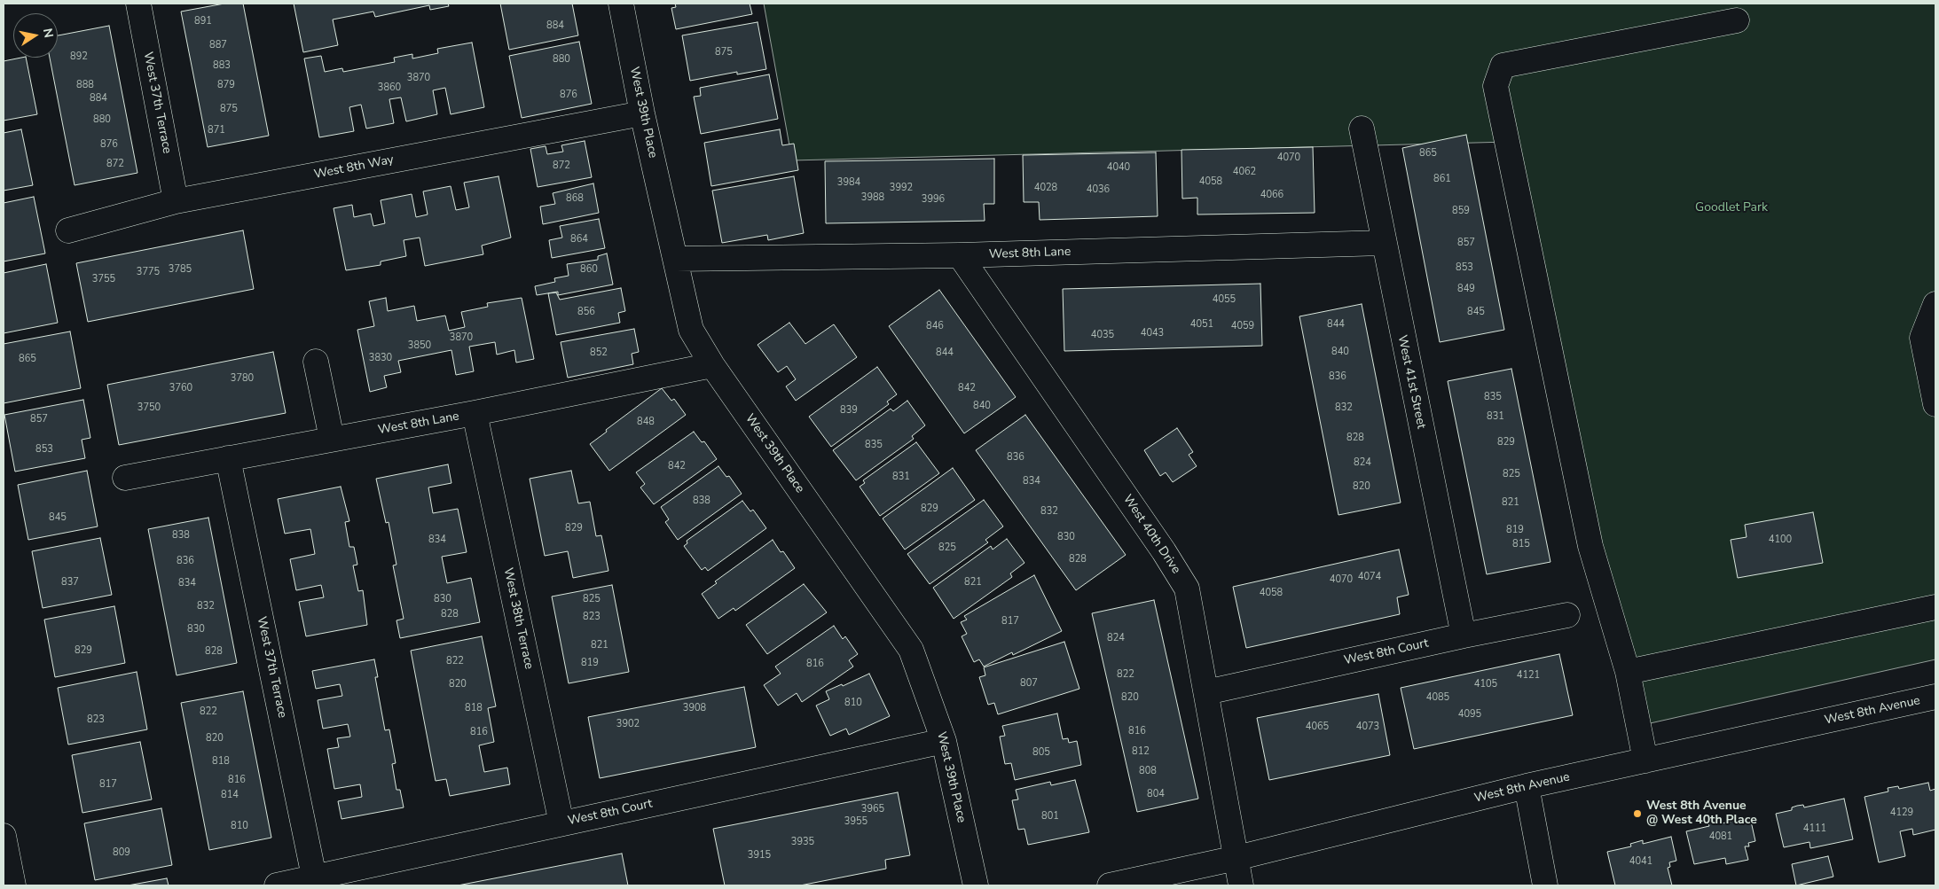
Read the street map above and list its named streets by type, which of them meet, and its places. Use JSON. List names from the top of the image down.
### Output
{
  "streets": {
    "street": [
      "West 37th Terrace",
      "West 39th Place",
      "West 8th Way",
      "West 8th Lane",
      "West 41st Street",
      "West 40th Drive",
      "West 38th Terrace",
      "West 8th Court",
      "West 8th Avenue"
    ]
  },
  "crossings": [
    ["West 37th Terrace", "West 8th Way"],
    ["West 37th Terrace", "West 8th Lane"],
    ["West 37th Terrace", "West 8th Court"],
    ["West 39th Place", "West 8th Way"],
    ["West 39th Place", "West 8th Lane"],
    ["West 39th Place", "West 8th Court"],
    ["West 8th Lane", "West 41st Street"],
    ["West 8th Lane", "West 40th Drive"],
    ["West 8th Lane", "West 38th Terrace"],
    ["West 41st Street", "West 8th Court"],
    ["West 40th Drive", "West 8th Court"],
    ["West 40th Drive", "West 8th Avenue"],
    ["West 38th Terrace", "West 8th Court"]
  ],
  "parks": ["Goodlet Park"],
  "places": ["West 8th Avenue @ West 40th Place"],
  "house_numbers": [
    "891",
    "884",
    "887",
    "875",
    "892",
    "880",
    "883",
    "3870",
    "888",
    "879",
    "3860",
    "876",
    "884",
    "875",
    "880",
    "871",
    "876",
    "865",
    "4070",
    "872",
    "872",
    "4040",
    "4062",
    "861",
    "4058",
    "3984",
    "3992",
    "4028",
    "4036",
    "4066",
    "3988",
    "868",
    "3996",
    "859",
    "864",
    "857",
    "853",
    "3785",
    "860",
    "3775",
    "3755",
    "849",
    "4055",
    "856",
    "845",
    "4051",
    "844",
    "846",
    "4059",
    "4043",
    "4035",
    "3870",
    "3850",
    "840",
    "852",
    "844",
    "3830",
    "865",
    "836",
    "3780",
    "3760",
    "842",
    "835",
    "840",
    "3750",
    "832",
    "839",
    "831",
    "857",
    "848",
    "828",
    "829",
    "835",
    "853",
    "836",
    "824",
    "842",
    "825",
    "831",
    "834",
    "820",
    "838",
    "821",
    "829",
    "832",
    "845",
    "829",
    "819",
    "838",
    "830",
    "834",
    "4100",
    "815",
    "825",
    "828",
    "836",
    "4074",
    "4070",
    "837",
    "821",
    "834",
    "4058",
    "830",
    "825",
    "832",
    "828",
    "823",
    "817",
    "830",
    "824",
    "821",
    "829",
    "828",
    "822",
    "819",
    "816",
    "822",
    "4121",
    "807",
    "820",
    "4105",
    "820",
    "4085",
    "810",
    "818",
    "3908",
    "822",
    "4095",
    "823",
    "3902",
    "4065",
    "4073",
    "816",
    "816",
    "820",
    "812",
    "805",
    "818",
    "808",
    "816",
    "817",
    "804",
    "814",
    "3965",
    "4129",
    "801",
    "3955",
    "810",
    "4111",
    "4081",
    "3935",
    "809",
    "3915",
    "4041"
  ],
  "north": "right"
}
